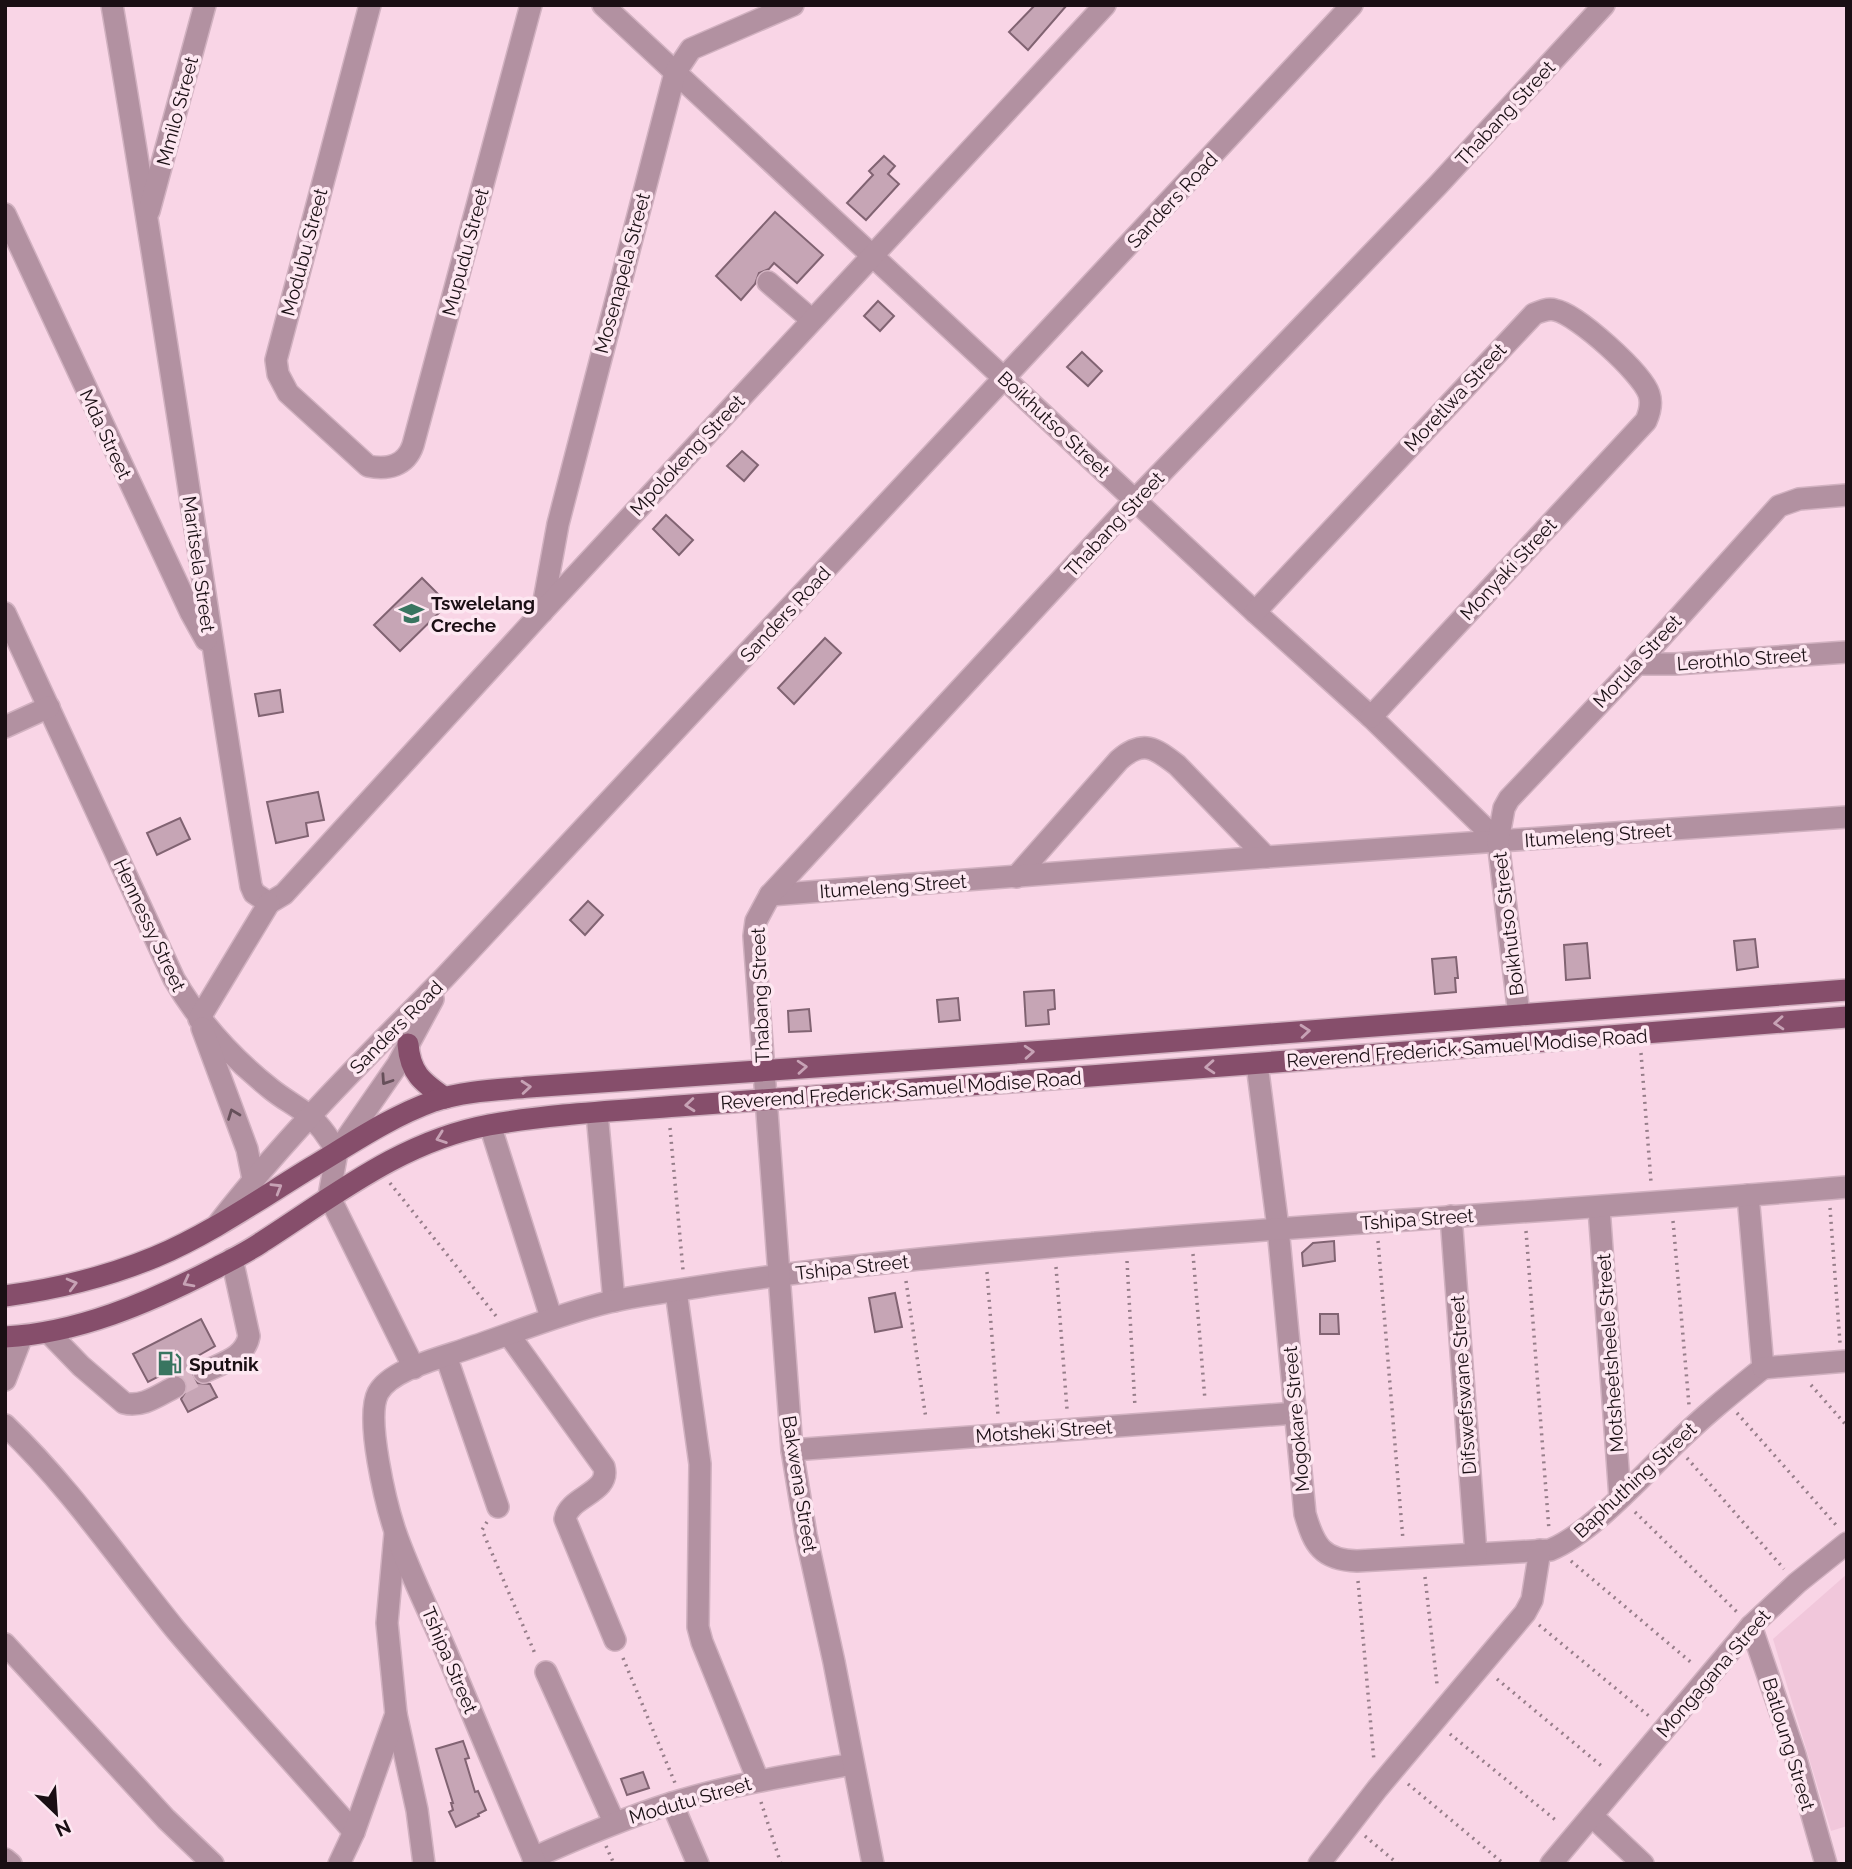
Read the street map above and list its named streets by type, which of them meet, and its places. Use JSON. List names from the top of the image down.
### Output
{
  "streets": {
    "main road": ["Reverend Frederick Samuel Modise Road"],
    "street": [
      "Mmilo Street",
      "Thabang Street",
      "Sanders Road",
      "Modubu Street",
      "Mupudu Street",
      "Mosenapela Street",
      "Moretlwa Street",
      "Boikhutso Street",
      "Mda Street",
      "Mpolokeng Street",
      "Maritsela Street",
      "Monyaki Street",
      "Lerothlo Street",
      "Morula Street",
      "Itumeleng Street",
      "Hennessy Street",
      "Tshipa Street",
      "Motsheetsheele Street",
      "Difswefswane Street",
      "Mogokare Street",
      "Motsheki Street",
      "Baphuthing Street",
      "Bakwena Street",
      "Mongagana Street",
      "Batloung Street",
      "Modutu Street"
    ]
  },
  "crossings": [
    ["Mmilo Street", "Maritsela Street"],
    ["Thabang Street", "Boikhutso Street"],
    ["Thabang Street", "Itumeleng Street"],
    ["Thabang Street", "Reverend Frederick Samuel Modise Road"],
    ["Thabang Street", "Bakwena Street"],
    ["Sanders Road", "Boikhutso Street"],
    ["Sanders Road", "Hennessy Street"],
    ["Sanders Road", "Reverend Frederick Samuel Modise Road"],
    ["Modubu Street", "Mupudu Street"],
    ["Mosenapela Street", "Boikhutso Street"],
    ["Mosenapela Street", "Mpolokeng Street"],
    ["Moretlwa Street", "Boikhutso Street"],
    ["Moretlwa Street", "Monyaki Street"],
    ["Boikhutso Street", "Mpolokeng Street"],
    ["Boikhutso Street", "Monyaki Street"],
    ["Boikhutso Street", "Morula Street"],
    ["Boikhutso Street", "Itumeleng Street"],
    ["Boikhutso Street", "Reverend Frederick Samuel Modise Road"],
    ["Mda Street", "Maritsela Street"],
    ["Mpolokeng Street", "Maritsela Street"],
    ["Mpolokeng Street", "Hennessy Street"],
    ["Lerothlo Street", "Morula Street"],
    ["Morula Street", "Itumeleng Street"],
    ["Hennessy Street", "Reverend Frederick Samuel Modise Road"],
    ["Reverend Frederick Samuel Modise Road", "Mogokare Street"],
    ["Reverend Frederick Samuel Modise Road", "Bakwena Street"],
    ["Tshipa Street", "Motsheetsheele Street"],
    ["Tshipa Street", "Difswefswane Street"],
    ["Tshipa Street", "Mogokare Street"],
    ["Tshipa Street", "Bakwena Street"],
    ["Tshipa Street", "Modutu Street"],
    ["Motsheetsheele Street", "Baphuthing Street"],
    ["Difswefswane Street", "Mogokare Street"],
    ["Mogokare Street", "Motsheki Street"],
    ["Mogokare Street", "Baphuthing Street"],
    ["Motsheki Street", "Bakwena Street"],
    ["Bakwena Street", "Modutu Street"],
    ["Mongagana Street", "Batloung Street"]
  ],
  "places": {
    "school or university": ["Tswelelang Creche"],
    "fuel station": ["Sputnik"]
  },
  "north": "bottom right"
}
